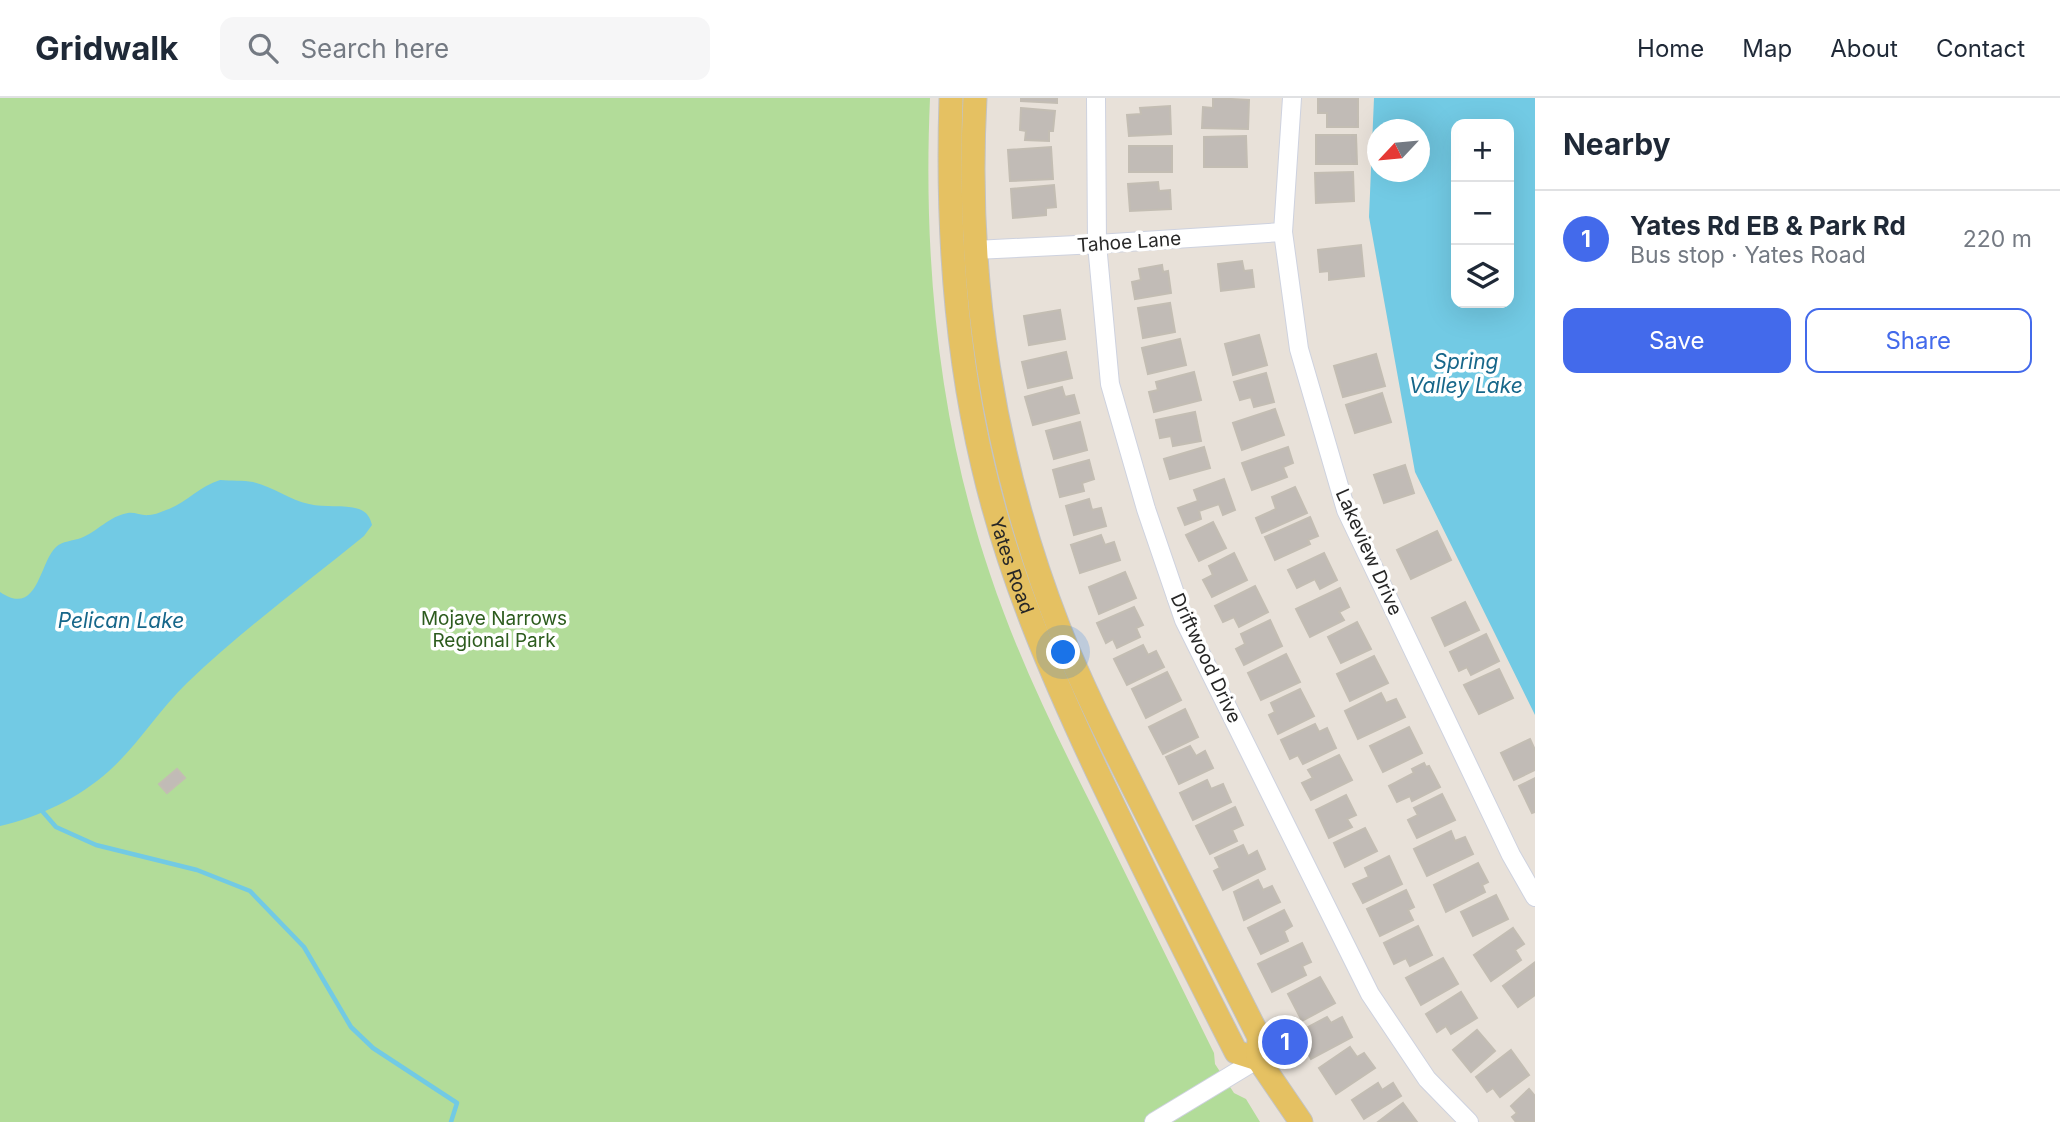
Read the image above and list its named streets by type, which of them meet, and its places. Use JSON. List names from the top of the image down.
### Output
{
  "streets": {
    "main road": ["Yates Road"],
    "street": ["Tahoe Lane", "Lakeview Drive", "Driftwood Drive"]
  },
  "crossings": [
    ["Tahoe Lane", "Lakeview Drive"],
    ["Tahoe Lane", "Yates Road"],
    ["Tahoe Lane", "Driftwood Drive"]
  ],
  "water": ["Spring Valley Lake", "Pelican Lake"],
  "parks": ["Mojave Narrows Regional Park"],
  "north": "bottom left",
  "page": {
    "header": "Gridwalk",
    "search": "Search here",
    "nav": [
      "Home",
      "Map",
      "About",
      "Contact"
    ],
    "heading": "Nearby",
    "map_buttons": ["+", "−"],
    "list": [
      {
        "mark": "1",
        "name": "Yates Rd EB & Park Rd",
        "note": "Bus stop · Yates Road",
        "value": "220 m"
      }
    ],
    "buttons": ["Save", "Share"],
    "pins": "1"
  }
}
